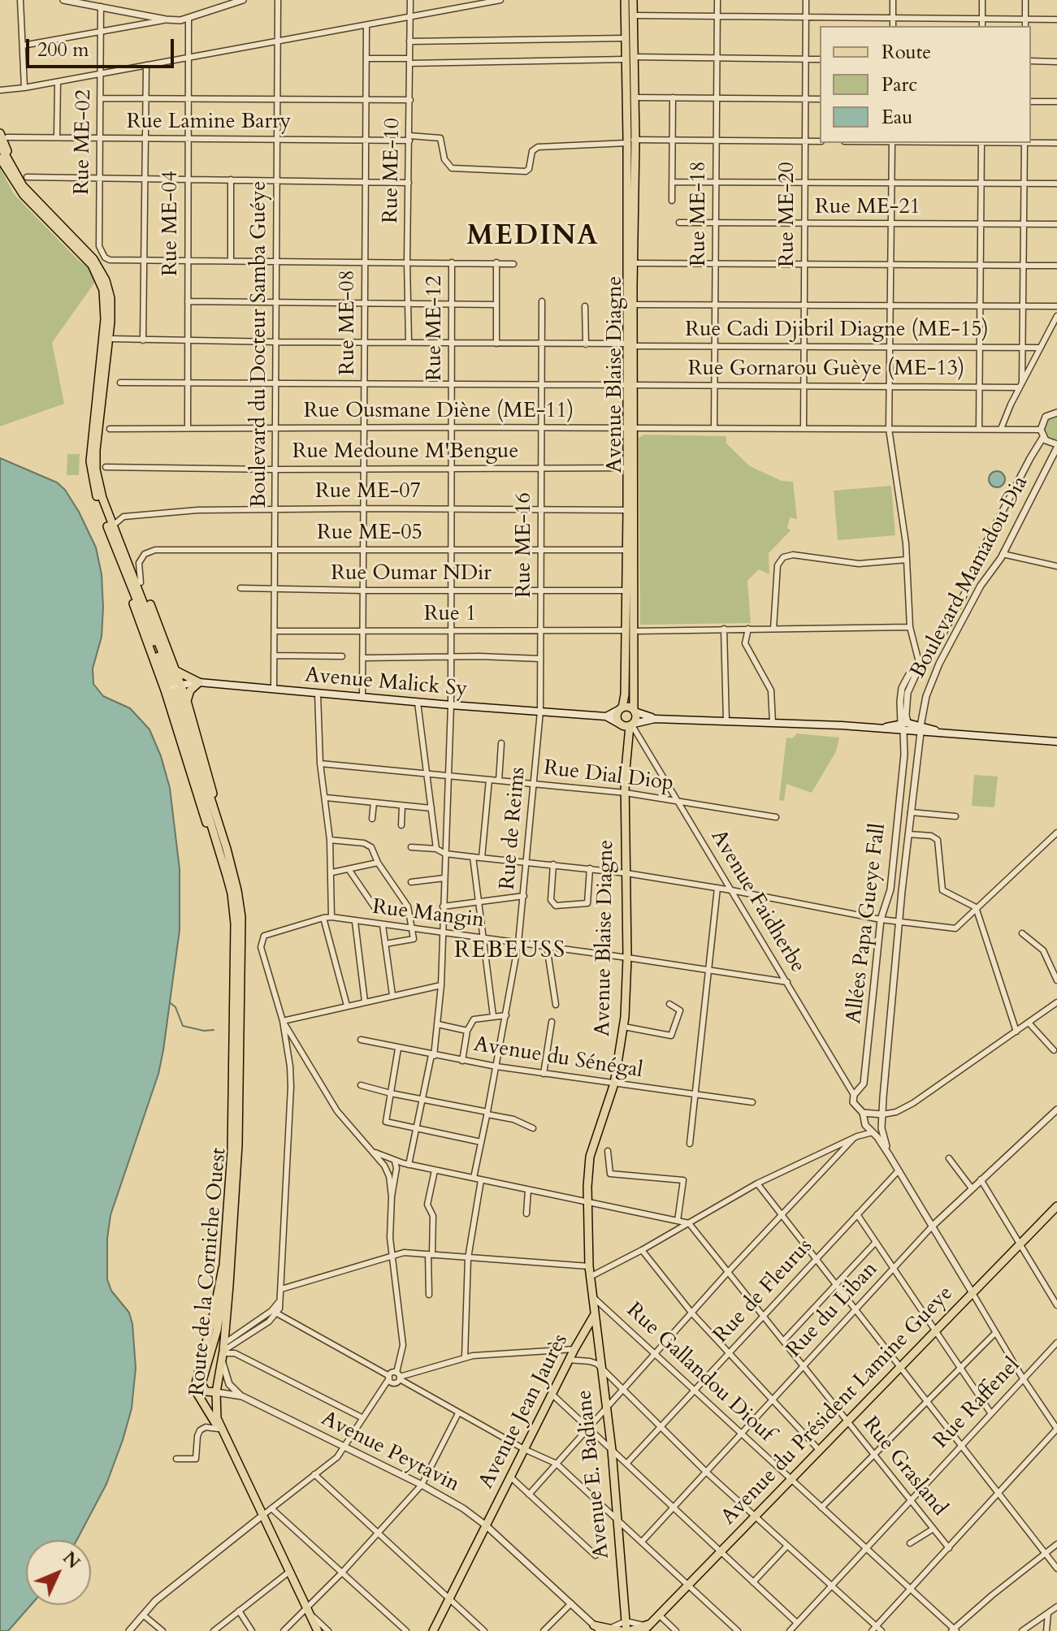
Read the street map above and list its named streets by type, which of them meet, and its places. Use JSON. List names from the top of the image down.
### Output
{
  "streets": {
    "main road": [
      "Avenue Blaise Diagne",
      "Avenue Malick Sy",
      "Route de la Corniche Ouest",
      "Avenue du Président Lamine Gueye",
      "Avenue Jean Jaurès",
      "Avenue E. Badiane"
    ],
    "street": [
      "Rue Lamine Barry",
      "Rue ME-02",
      "Rue ME-10",
      "Rue ME-21",
      "Rue ME-18",
      "Rue ME-20",
      "Rue ME-04",
      "Rue ME-08",
      "Rue ME-12",
      "Rue Cadi Djibril Diagne (ME-15)",
      "Boulevard du Docteur Samba Guéye",
      "Rue Gornarou Guèye (ME-13)",
      "Rue Ousmane Diène (ME-11)",
      "Rue Medoune M'Bengue",
      "Rue ME-07",
      "Rue ME-05",
      "Rue ME-16",
      "Rue Oumar NDir",
      "Boulevard Mamadou Dia",
      "Rue 1",
      "Rue Dial Diop",
      "Rue de Reims",
      "Avenue Faidherbe",
      "Rue Mangin",
      "Allées Papa Gueye Fall",
      "Avenue du Sénégal",
      "Rue de Fleurus",
      "Rue du Liban",
      "Rue Gallandou Diouf",
      "Rue Raffenel",
      "Avenue Peytavin",
      "Rue Grasland"
    ]
  },
  "crossings": [
    ["Rue Lamine Barry", "Rue ME-02"],
    ["Rue Lamine Barry", "Rue ME-10"],
    ["Rue Lamine Barry", "Rue ME-04"],
    ["Rue Lamine Barry", "Rue ME-08"],
    ["Rue Lamine Barry", "Boulevard du Docteur Samba Guéye"],
    ["Rue Lamine Barry", "Avenue Blaise Diagne"],
    ["Rue ME-10", "Rue Cadi Djibril Diagne (ME-15)"],
    ["Rue ME-21", "Rue ME-18"],
    ["Rue ME-21", "Rue ME-20"],
    ["Rue ME-18", "Rue Cadi Djibril Diagne (ME-15)"],
    ["Rue ME-18", "Rue Gornarou Guèye (ME-13)"],
    ["Rue ME-18", "Rue Ousmane Diène (ME-11)"],
    ["Rue ME-20", "Rue Cadi Djibril Diagne (ME-15)"],
    ["Rue ME-20", "Rue Gornarou Guèye (ME-13)"],
    ["Rue ME-20", "Rue Ousmane Diène (ME-11)"],
    ["Rue ME-04", "Rue Cadi Djibril Diagne (ME-15)"],
    ["Rue ME-04", "Rue Gornarou Guèye (ME-13)"],
    ["Rue ME-04", "Rue Ousmane Diène (ME-11)"],
    ["Rue ME-08", "Rue Cadi Djibril Diagne (ME-15)"],
    ["Rue ME-08", "Rue Gornarou Guèye (ME-13)"],
    ["Rue ME-08", "Rue Ousmane Diène (ME-11)"],
    ["Rue ME-08", "Rue Medoune M'Bengue"],
    ["Rue ME-08", "Rue ME-07"],
    ["Rue ME-08", "Rue ME-05"],
    ["Rue ME-08", "Rue Oumar NDir"],
    ["Rue ME-08", "Rue 1"],
    ["Rue ME-08", "Avenue Malick Sy"],
    ["Rue ME-12", "Rue Cadi Djibril Diagne (ME-15)"],
    ["Rue ME-12", "Rue Gornarou Guèye (ME-13)"],
    ["Rue ME-12", "Rue Ousmane Diène (ME-11)"],
    ["Rue ME-12", "Rue Medoune M'Bengue"],
    ["Rue ME-12", "Rue ME-07"],
    ["Rue ME-12", "Rue ME-05"],
    ["Rue ME-12", "Rue Oumar NDir"],
    ["Rue ME-12", "Rue 1"],
    ["Rue ME-12", "Avenue Malick Sy"],
    ["Rue ME-12", "Rue Dial Diop"],
    ["Rue ME-12", "Rue Mangin"],
    ["Rue ME-12", "Avenue du Sénégal"],
    ["Rue Cadi Djibril Diagne (ME-15)", "Boulevard du Docteur Samba Guéye"],
    ["Rue Cadi Djibril Diagne (ME-15)", "Avenue Blaise Diagne"],
    ["Rue Cadi Djibril Diagne (ME-15)", "Rue ME-16"],
    ["Rue Cadi Djibril Diagne (ME-15)", "Route de la Corniche Ouest"],
    ["Boulevard du Docteur Samba Guéye", "Rue Gornarou Guèye (ME-13)"],
    ["Boulevard du Docteur Samba Guéye", "Rue Ousmane Diène (ME-11)"],
    ["Boulevard du Docteur Samba Guéye", "Rue Medoune M'Bengue"],
    ["Boulevard du Docteur Samba Guéye", "Rue ME-07"],
    ["Boulevard du Docteur Samba Guéye", "Rue ME-05"],
    ["Boulevard du Docteur Samba Guéye", "Rue Oumar NDir"],
    ["Boulevard du Docteur Samba Guéye", "Rue 1"],
    ["Boulevard du Docteur Samba Guéye", "Avenue Malick Sy"],
    ["Rue Gornarou Guèye (ME-13)", "Avenue Blaise Diagne"],
    ["Rue Gornarou Guèye (ME-13)", "Rue ME-16"],
    ["Avenue Blaise Diagne", "Rue Ousmane Diène (ME-11)"],
    ["Avenue Blaise Diagne", "Rue Medoune M'Bengue"],
    ["Avenue Blaise Diagne", "Rue ME-07"],
    ["Avenue Blaise Diagne", "Rue ME-05"],
    ["Avenue Blaise Diagne", "Rue Oumar NDir"],
    ["Avenue Blaise Diagne", "Rue 1"],
    ["Avenue Blaise Diagne", "Avenue Malick Sy"],
    ["Avenue Blaise Diagne", "Rue Dial Diop"],
    ["Avenue Blaise Diagne", "Avenue Faidherbe"],
    ["Avenue Blaise Diagne", "Rue Mangin"],
    ["Avenue Blaise Diagne", "Avenue du Sénégal"],
    ["Avenue Blaise Diagne", "Rue Gallandou Diouf"],
    ["Avenue Blaise Diagne", "Avenue Jean Jaurès"],
    ["Avenue Blaise Diagne", "Avenue E. Badiane"],
    ["Rue Ousmane Diène (ME-11)", "Rue ME-16"],
    ["Rue Medoune M'Bengue", "Rue ME-16"],
    ["Rue ME-07", "Rue ME-16"],
    ["Rue ME-07", "Route de la Corniche Ouest"],
    ["Rue ME-05", "Rue ME-16"],
    ["Rue ME-16", "Rue Oumar NDir"],
    ["Rue ME-16", "Rue 1"],
    ["Rue ME-16", "Avenue Malick Sy"],
    ["Rue ME-16", "Rue de Reims"],
    ["Boulevard Mamadou Dia", "Allées Papa Gueye Fall"],
    ["Avenue Malick Sy", "Rue de Reims"],
    ["Avenue Malick Sy", "Avenue Faidherbe"],
    ["Avenue Malick Sy", "Route de la Corniche Ouest"],
    ["Rue Dial Diop", "Rue de Reims"],
    ["Rue Dial Diop", "Avenue Faidherbe"],
    ["Rue de Reims", "Rue Mangin"],
    ["Rue de Reims", "Avenue du Sénégal"],
    ["Avenue Faidherbe", "Rue Mangin"],
    ["Avenue Faidherbe", "Allées Papa Gueye Fall"],
    ["Rue de Fleurus", "Rue Gallandou Diouf"],
    ["Rue de Fleurus", "Rue Grasland"],
    ["Rue du Liban", "Rue Gallandou Diouf"],
    ["Rue du Liban", "Rue Grasland"],
    ["Rue Gallandou Diouf", "Rue Raffenel"],
    ["Rue Gallandou Diouf", "Avenue du Président Lamine Gueye"],
    ["Rue Raffenel", "Rue Grasland"],
    ["Avenue du Président Lamine Gueye", "Rue Grasland"],
    ["Avenue Jean Jaurès", "Avenue Peytavin"],
    ["Avenue Jean Jaurès", "Avenue E. Badiane"]
  ],
  "districts": ["MEDINA", "REBEUSS"],
  "legend": ["Route", "Parc", "Eau"],
  "scale_bar": "200 m",
  "north": "top right"
}
